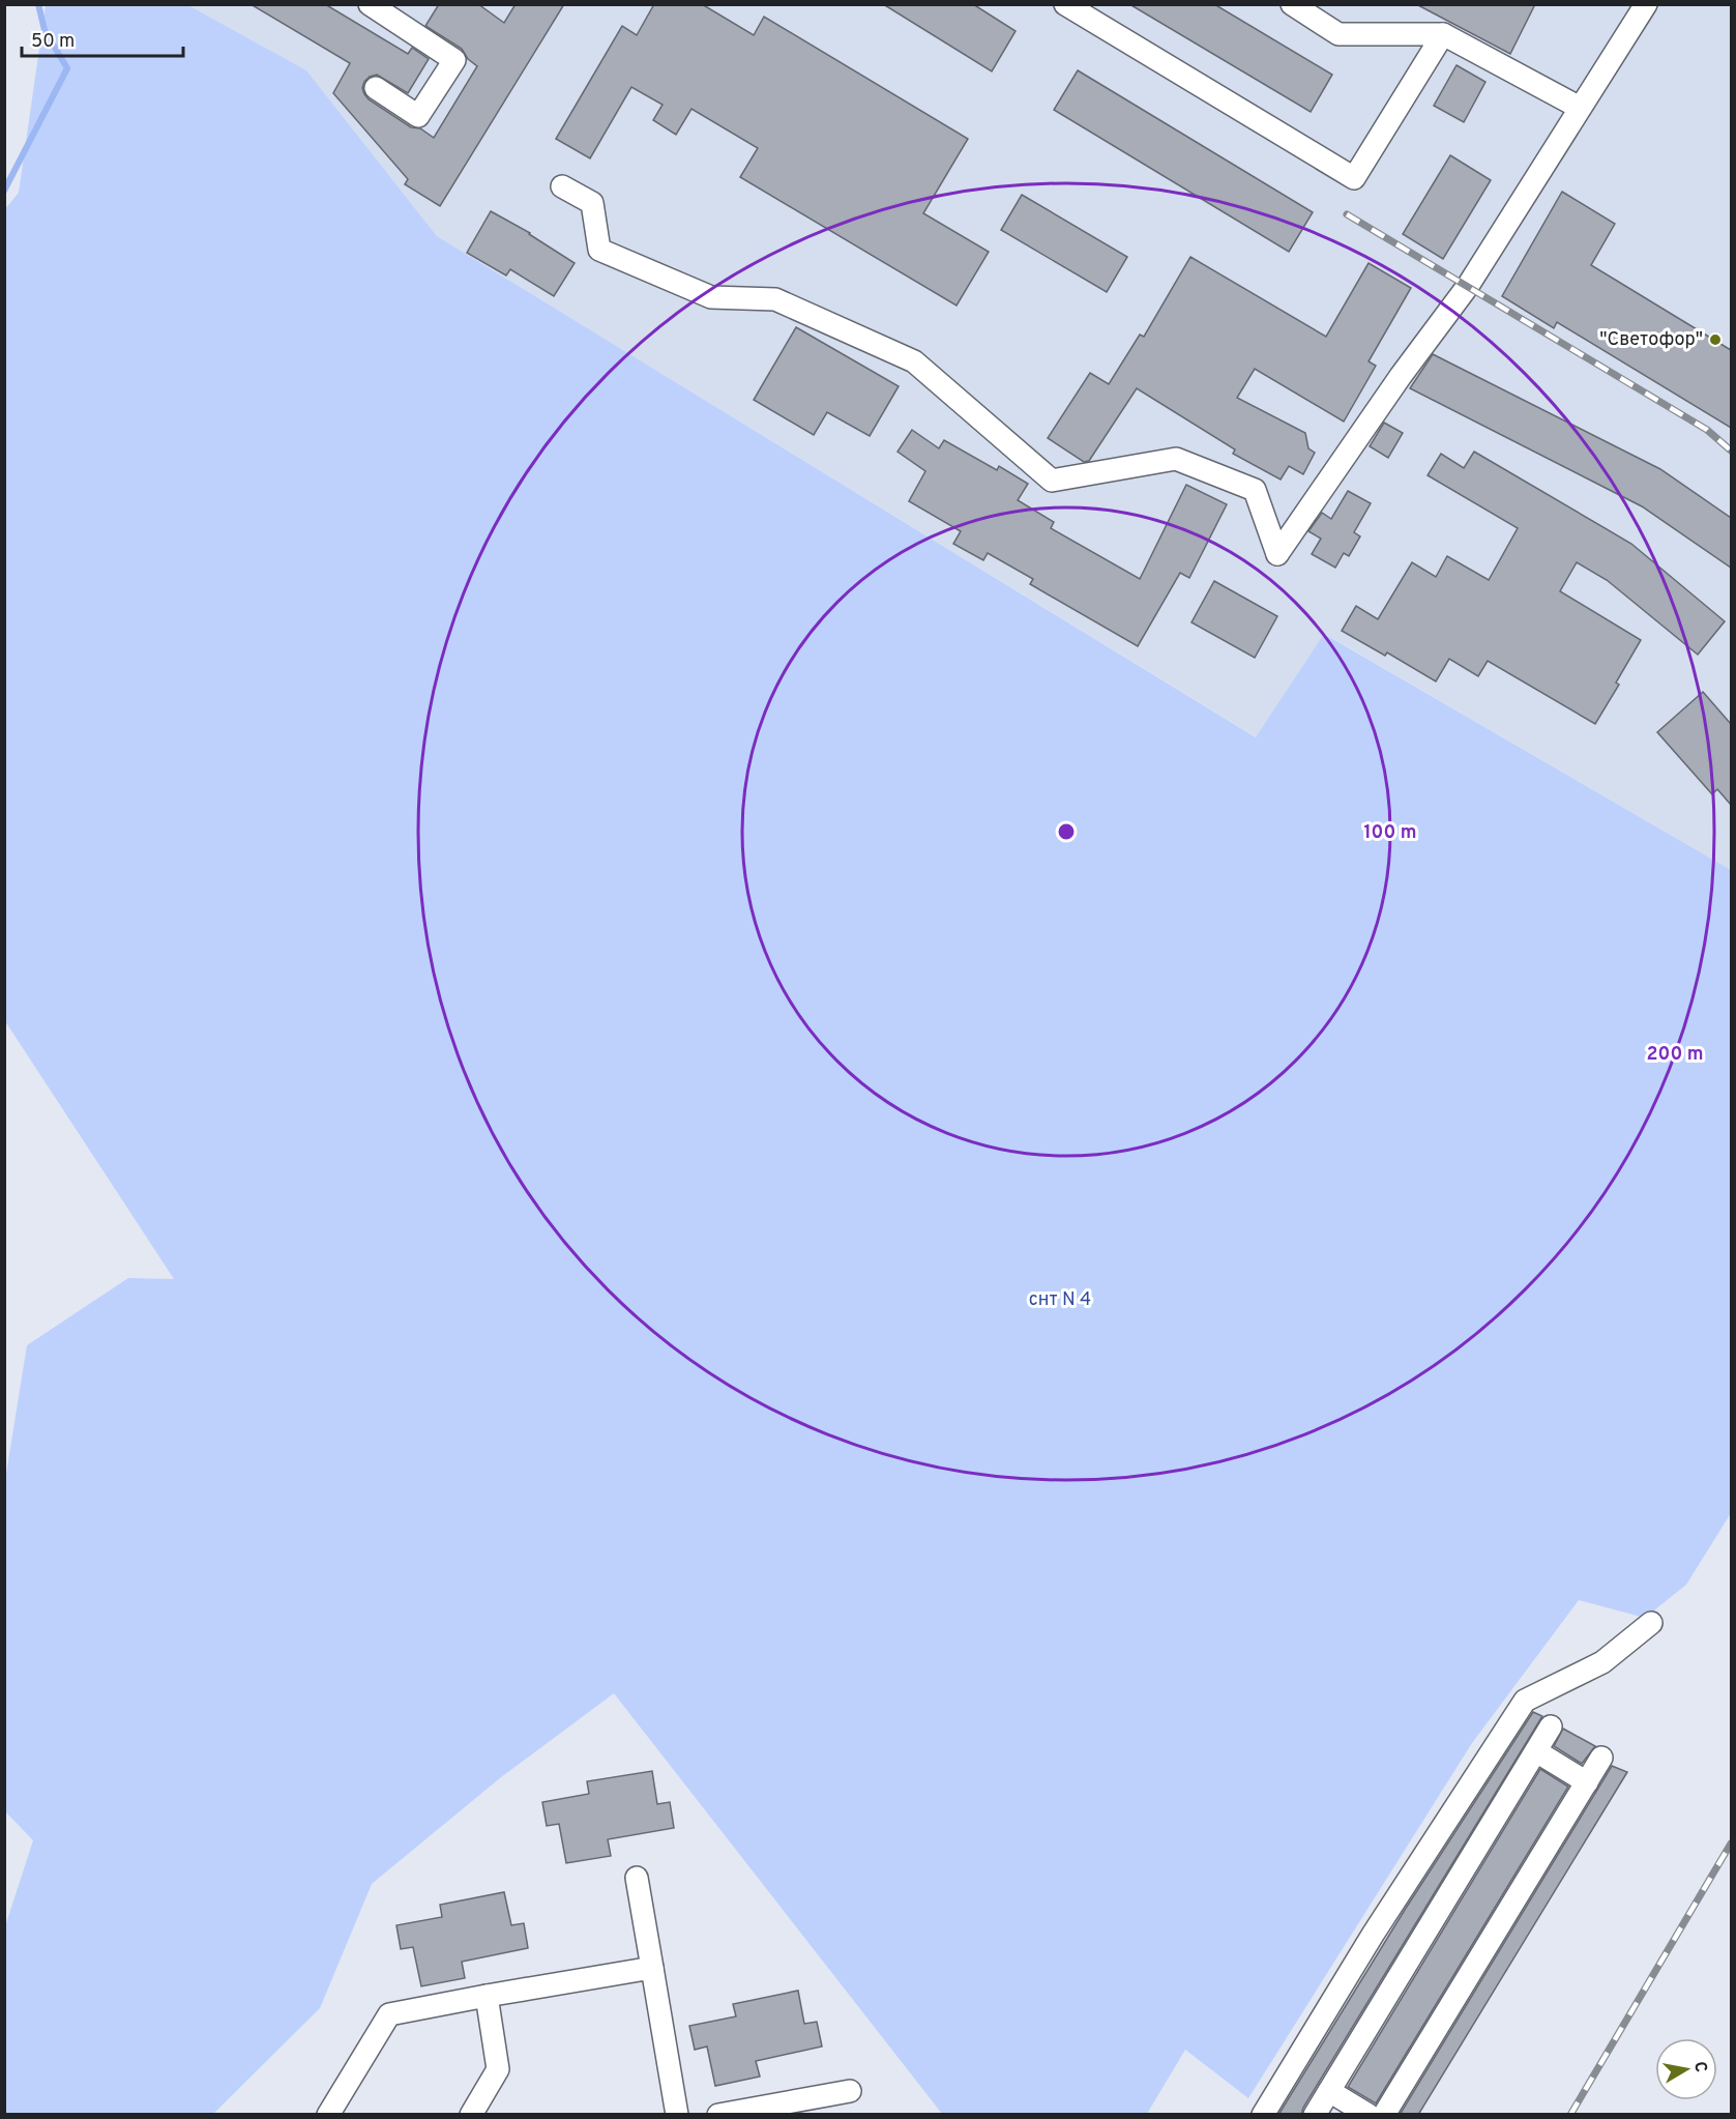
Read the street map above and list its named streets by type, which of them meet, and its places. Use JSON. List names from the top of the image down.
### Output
{
  "parks": ["снт N 4"],
  "places": ["\"Светофор\""],
  "scale_bar": "50 m",
  "north": "right",
  "rings": ["100 m", "200 m"]
}
